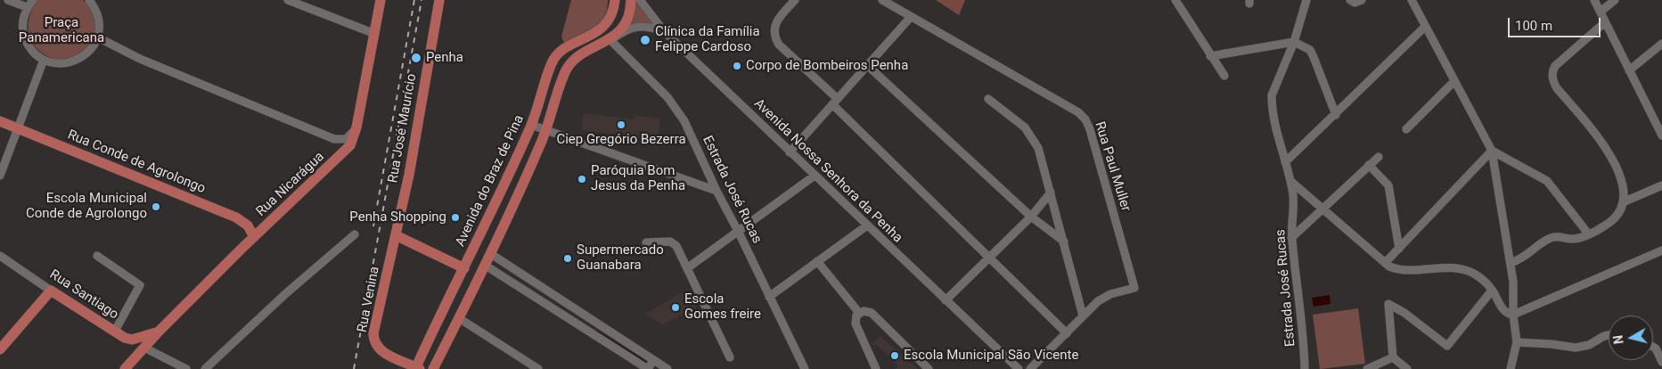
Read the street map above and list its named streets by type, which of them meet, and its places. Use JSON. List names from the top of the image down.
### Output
{
  "streets": {
    "main road": [
      "Rua José Maurício",
      "Rua Conde de Agrolongo",
      "Avenida do Braz de Pina",
      "Rua Nicarágua",
      "Rua Santiago",
      "Rua Venina"
    ],
    "street": ["Rua Paul Muller", "Avenida Nossa Senhora da Penha", "Estrada José Rucas"]
  },
  "crossings": [
    ["Rua José Maurício", "Rua Venina"],
    ["Rua Conde de Agrolongo", "Rua Nicarágua"],
    ["Avenida do Braz de Pina", "Rua Venina"],
    ["Rua Nicarágua", "Rua Santiago"]
  ],
  "parks": ["Praça Panamericana"],
  "places": [
    "Clínica da Família Felippe Cardoso",
    "Penha",
    "Corpo de Bombeiros Penha",
    "Ciep Gregório Bezerra",
    "Paróquia Bom Jesus da Penha",
    "Escola Municipal Conde de Agrolongo",
    "Penha Shopping",
    "Supermercado Guanabara",
    "Escola Gomes freire",
    "Escola Municipal São Vicente"
  ],
  "scale_bar": "100 m",
  "north": "left"
}
